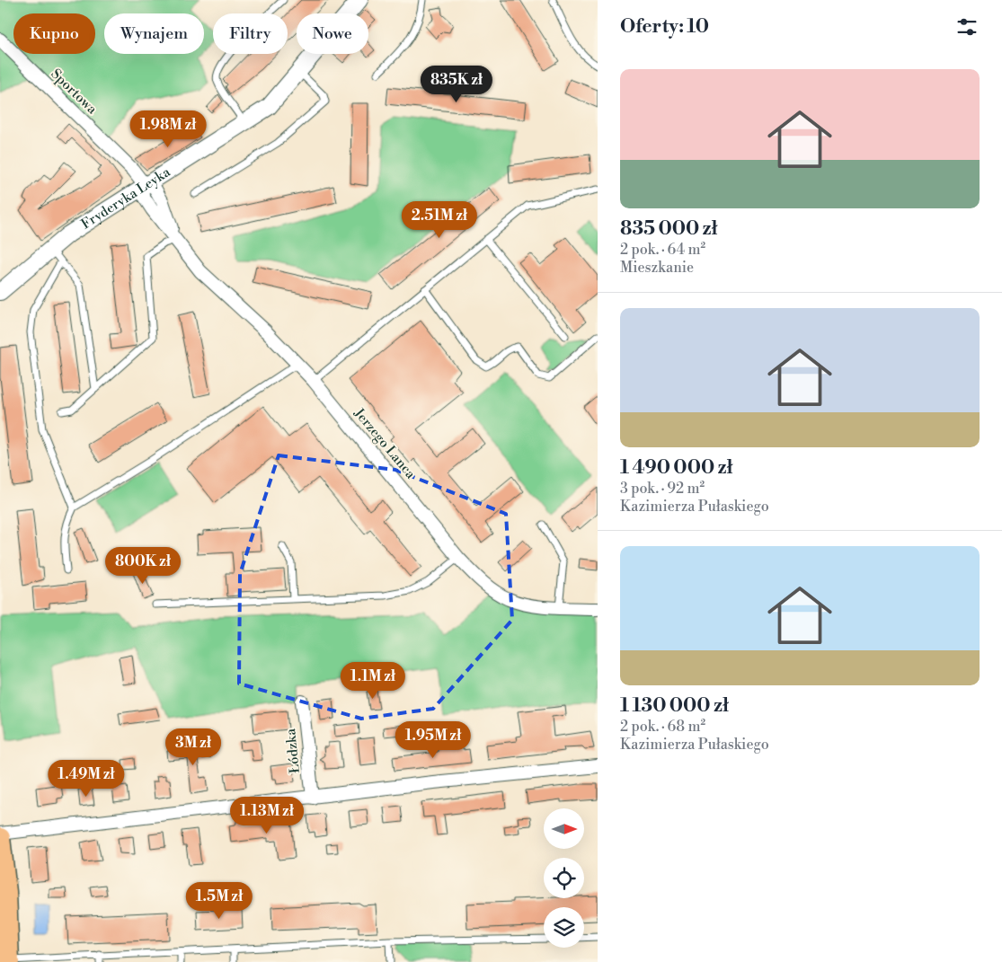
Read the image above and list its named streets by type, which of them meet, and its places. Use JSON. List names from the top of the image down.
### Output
{
  "streets": {
    "street": [
      "Sportowa",
      "Fryderyka Leyka",
      "Jerzego Lanca",
      "Łódzka"
    ]
  },
  "crossings": [
    ["Sportowa", "Fryderyka Leyka"],
    ["Sportowa", "Jerzego Lanca"],
    ["Fryderyka Leyka", "Jerzego Lanca"]
  ],
  "north": "right",
  "page": {
    "heading": "Oferty: 10",
    "chip": [
      "Kupno",
      "Wynajem",
      "Filtry",
      "Nowe"
    ],
    "list": [
      {
        "name": "835 000 zł",
        "note": "2 pok. · 64 m² · Mieszkanie"
      },
      {
        "name": "1 490 000 zł",
        "note": "3 pok. · 92 m² · Kazimierza Pułaskiego"
      },
      {
        "name": "1 130 000 zł",
        "note": "2 pok. · 68 m² · Kazimierza Pułaskiego"
      }
    ],
    "price": [
      "835K zł",
      "1.98M zł",
      "2.51M zł",
      "800K zł",
      "1.1M zł",
      "1.95M zł",
      "3M zł",
      "1.49M zł",
      "1.13M zł",
      "1.5M zł"
    ]
  }
}
